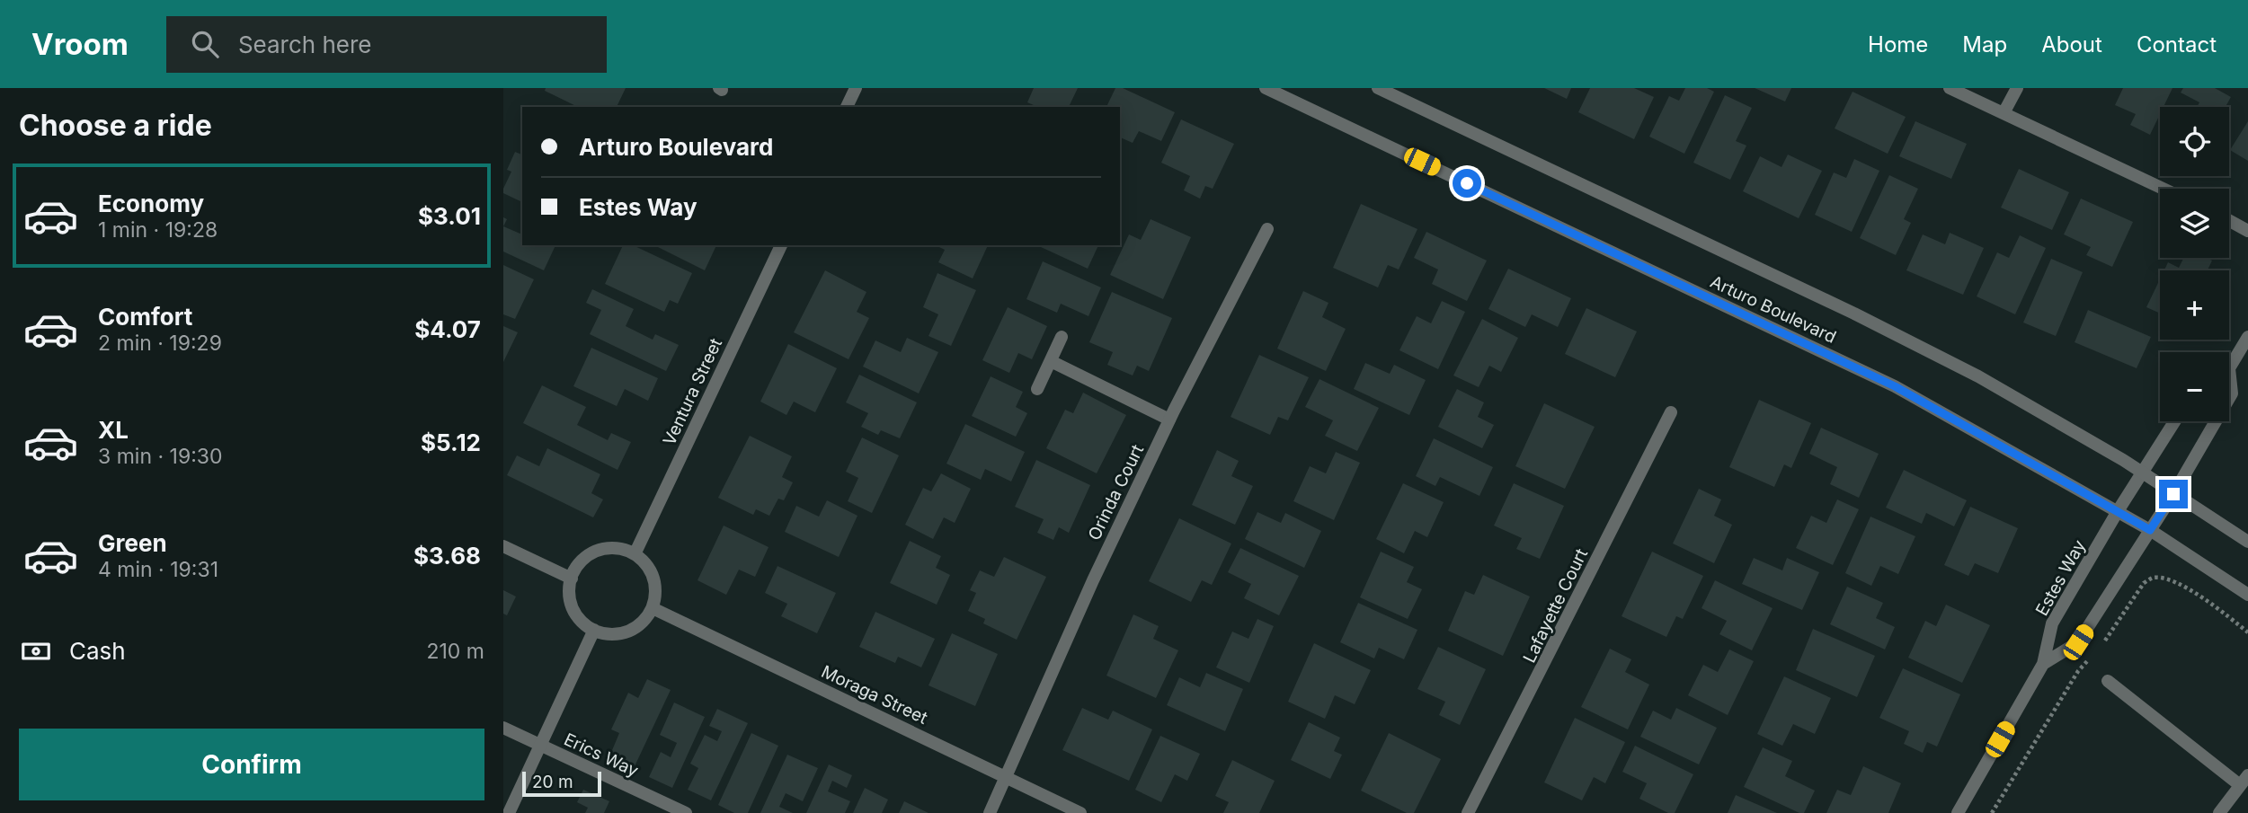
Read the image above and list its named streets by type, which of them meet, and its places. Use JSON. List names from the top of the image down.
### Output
{
  "streets": {
    "street": [
      "Arturo Boulevard",
      "Ventura Street",
      "Orinda Court",
      "Estes Way",
      "Lafayette Court",
      "Moraga Street",
      "Erics Way"
    ]
  },
  "crossings": [
    ["Arturo Boulevard", "Estes Way"],
    ["Ventura Street", "Moraga Street"],
    ["Orinda Court", "Moraga Street"]
  ],
  "scale_bar": "20 m",
  "page": {
    "header": "Vroom",
    "search": "Search here",
    "nav": [
      "Home",
      "Map",
      "About",
      "Contact"
    ],
    "heading": "Choose a ride",
    "map_buttons": ["+", "−"],
    "banner": ["Arturo Boulevard", "Estes Way"],
    "list": [
      {
        "name": "Economy",
        "note": "1 min · 19:28",
        "value": "$3.01"
      },
      {
        "name": "Comfort",
        "note": "2 min · 19:29",
        "value": "$4.07"
      },
      {
        "name": "XL",
        "note": "3 min · 19:30",
        "value": "$5.12"
      },
      {
        "name": "Green",
        "note": "4 min · 19:31",
        "value": "$3.68"
      }
    ],
    "pay": ["Cash", "210 m"],
    "buttons": "Confirm",
    "scale": "20 m"
  }
}
